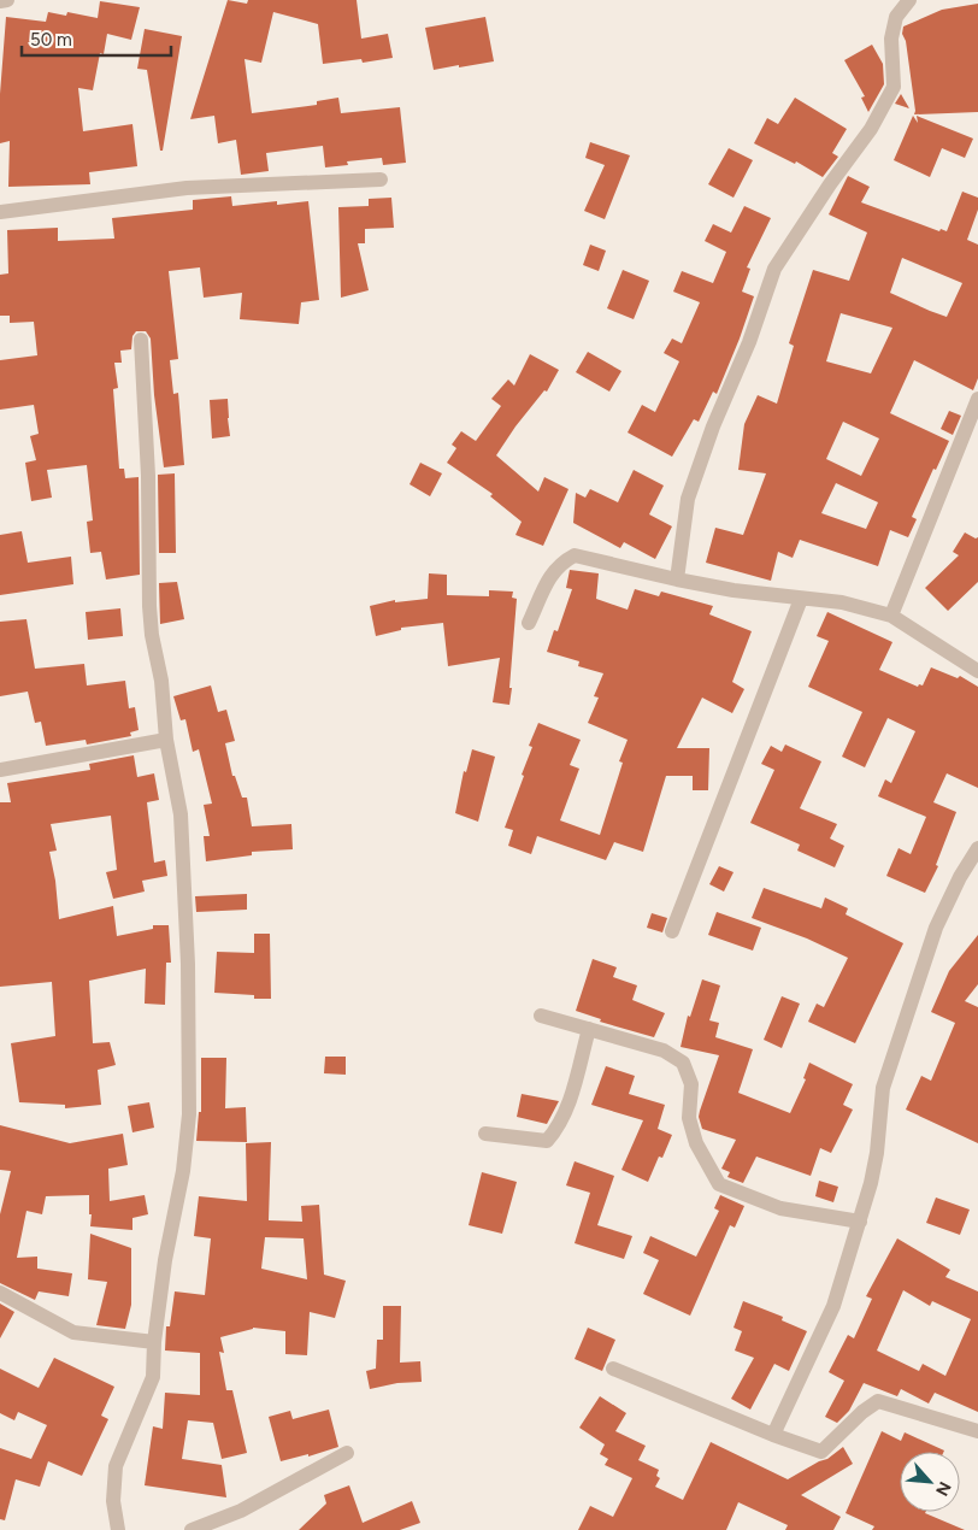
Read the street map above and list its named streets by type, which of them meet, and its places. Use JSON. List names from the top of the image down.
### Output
{
  "scale_bar": "50 m",
  "north": "bottom right"
}
